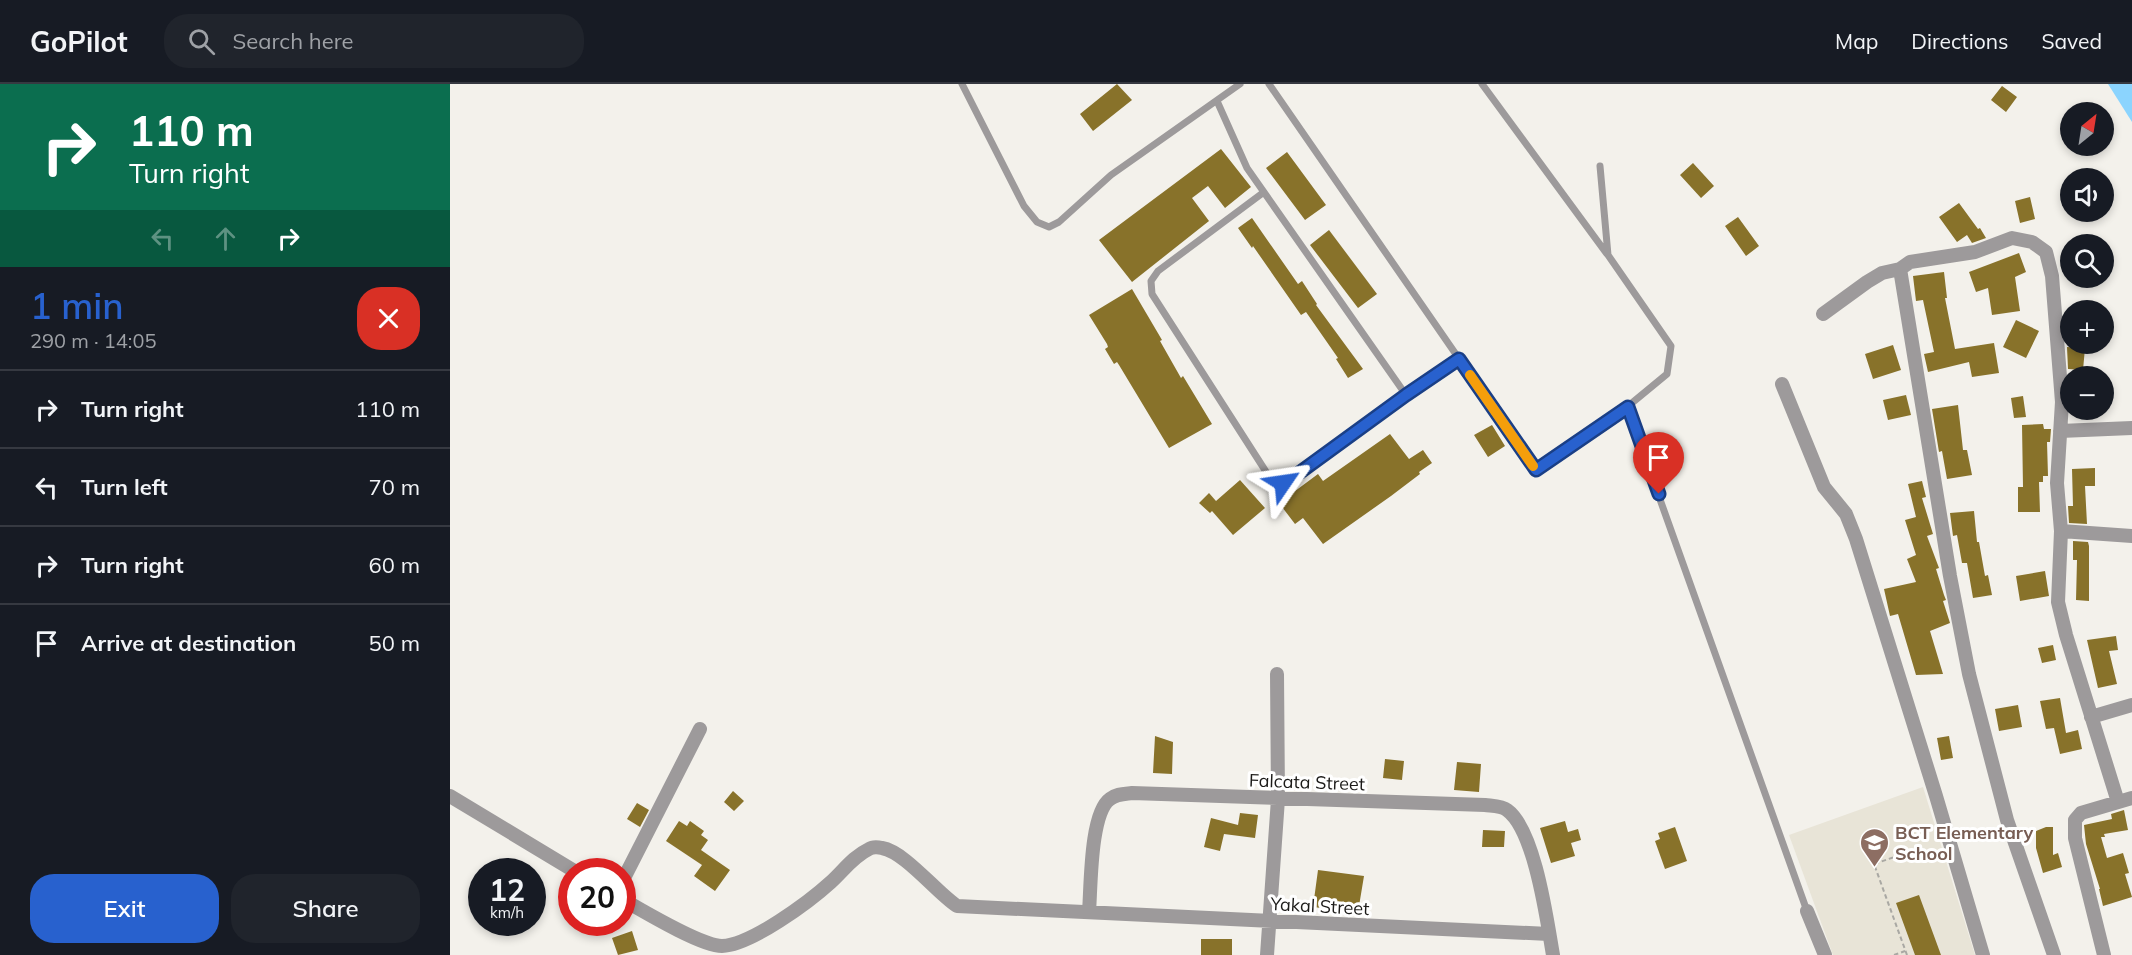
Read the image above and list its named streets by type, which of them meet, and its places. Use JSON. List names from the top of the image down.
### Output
{
  "streets": {
    "street": ["Falcata Street", "Yakal Street"]
  },
  "crossings": [
    ["Falcata Street", "Yakal Street"]
  ],
  "places": {
    "school or university": ["BCT Elementary School"]
  },
  "north": "top right",
  "page": {
    "header": "GoPilot",
    "search": "Search here",
    "nav": ["Map", "Directions", "Saved"],
    "turn": ["110 m", "Turn right"],
    "map_buttons": ["+", "−"],
    "heading": ["1 min", "290 m · 14:05"],
    "list": [
      {
        "name": "Turn right",
        "value": "110 m"
      },
      {
        "name": "Turn left",
        "value": "70 m"
      },
      {
        "name": "Turn right",
        "value": "60 m"
      },
      {
        "name": "Arrive at destination",
        "value": "50 m"
      }
    ],
    "speed": "12 km/h",
    "limit": "20",
    "buttons": ["Exit", "Share"]
  }
}
